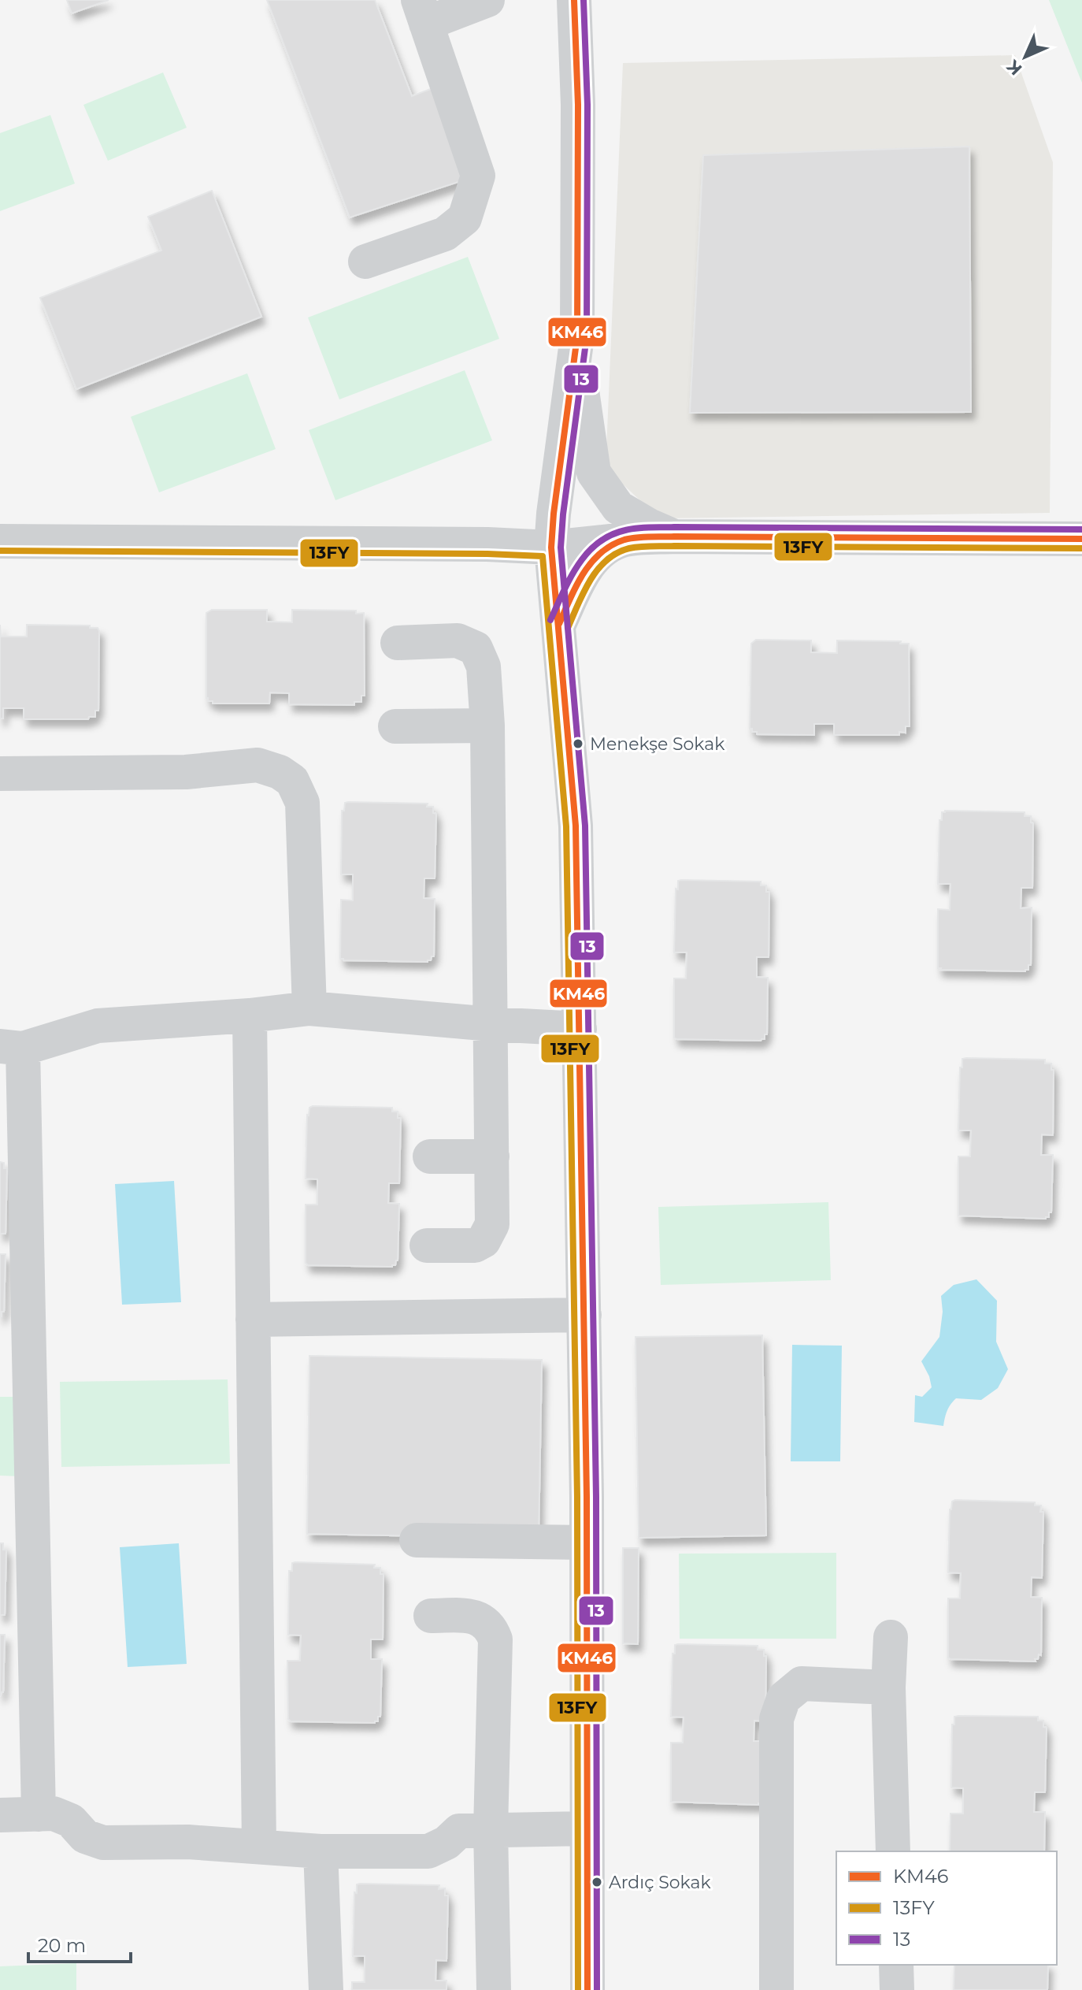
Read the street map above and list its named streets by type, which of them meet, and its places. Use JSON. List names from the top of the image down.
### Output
{
  "places": ["Menekşe Sokak", "Ardıç Sokak"],
  "lines": ["transit line KM46", "transit line 13", "transit line 13FY"],
  "legend": ["KM46", "13FY", "13"],
  "scale_bar": "20 m",
  "north": "bottom left"
}
